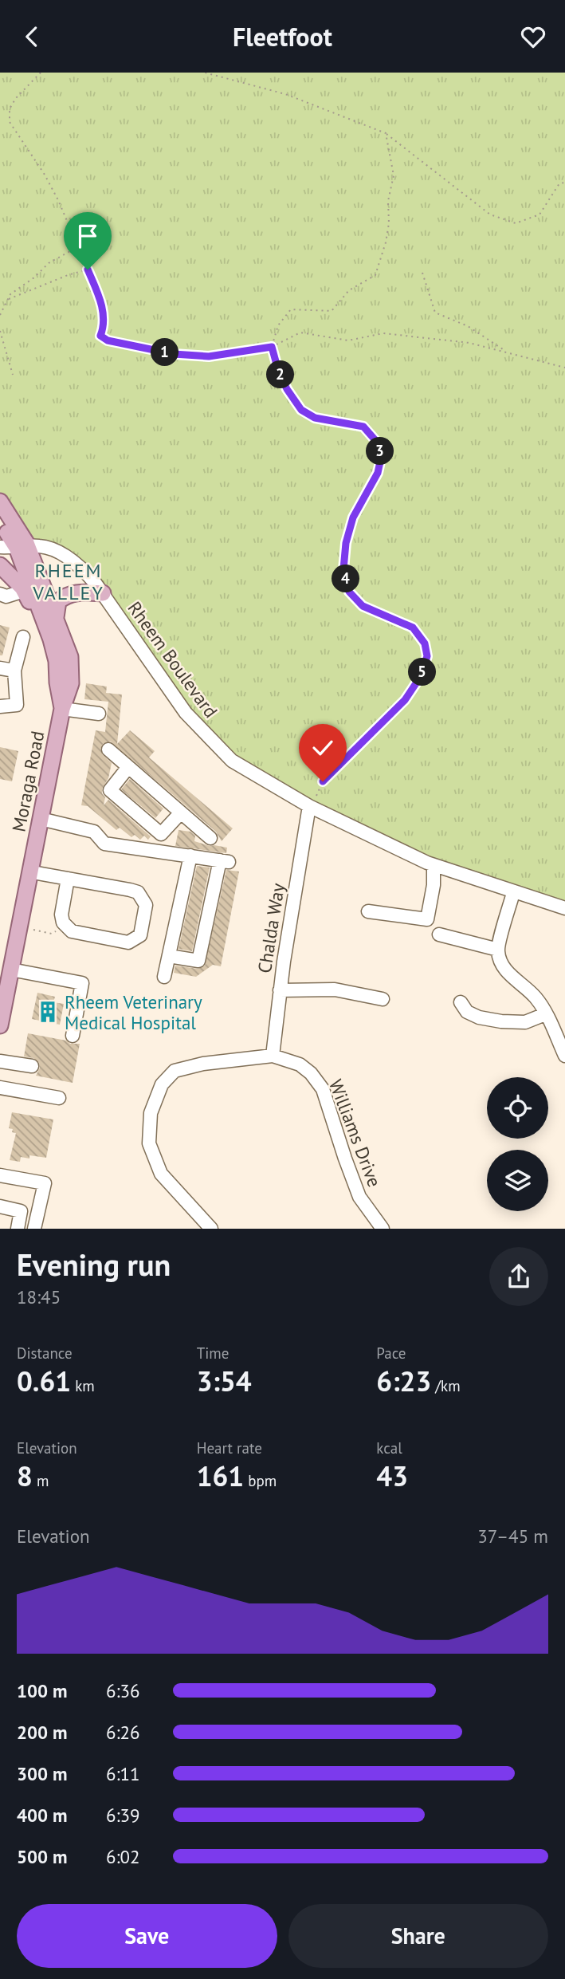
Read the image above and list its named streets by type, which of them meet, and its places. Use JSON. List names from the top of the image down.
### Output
{
  "streets": {
    "main road": ["Moraga Road"],
    "street": ["Rheem Boulevard", "Chalda Way", "Williams Drive"]
  },
  "crossings": [
    ["Rheem Boulevard", "Moraga Road"],
    ["Rheem Boulevard", "Chalda Way"],
    ["Chalda Way", "Williams Drive"]
  ],
  "districts": ["RHEEM VALLEY"],
  "places": {
    "building": ["Rheem Veterinary Medical Hospital"]
  },
  "page": {
    "header": "Fleetfoot",
    "pins": [
      "1",
      "2",
      "3",
      "4",
      "5"
    ],
    "heading": ["Evening run", "18:45"],
    "stats": [
      ["Distance", "0.61 km"],
      ["Time", "3:54"],
      ["Pace", "6:23 /km"],
      ["Elevation", "8 m"],
      ["Heart rate", "161 bpm"],
      ["kcal", "43"]
    ],
    "chart": ["Elevation", "37–45 m"],
    "list": [
      {
        "name": "100 m",
        "note": "6:36"
      },
      {
        "name": "200 m",
        "note": "6:26"
      },
      {
        "name": "300 m",
        "note": "6:11"
      },
      {
        "name": "400 m",
        "note": "6:39"
      },
      {
        "name": "500 m",
        "note": "6:02"
      }
    ],
    "buttons": ["Save", "Share"]
  }
}
